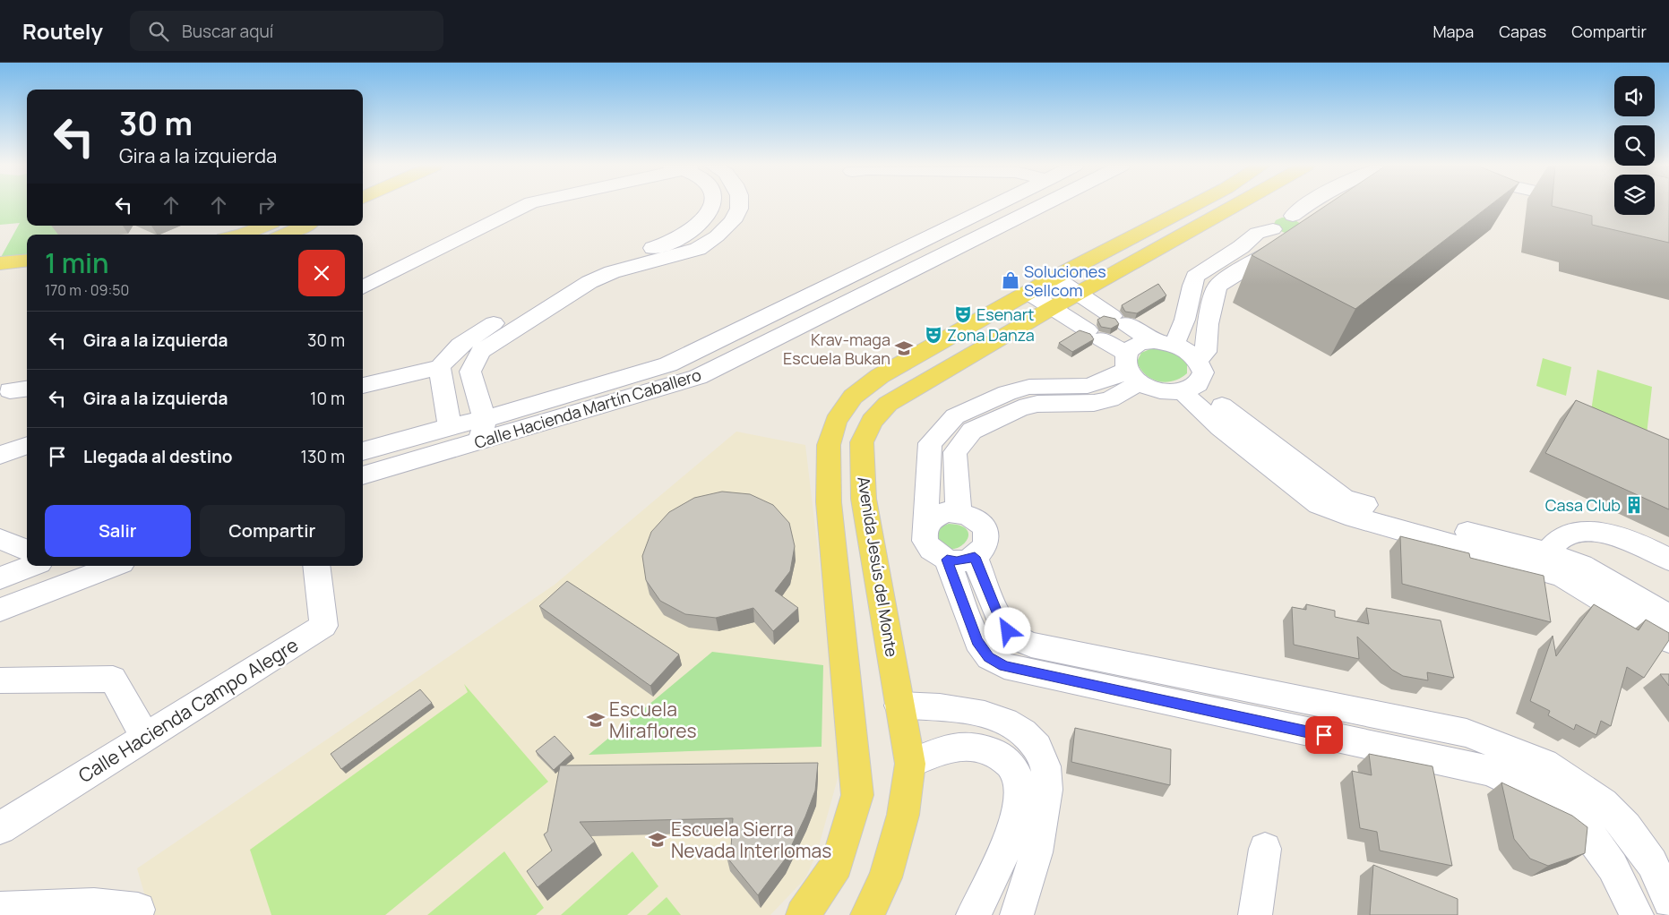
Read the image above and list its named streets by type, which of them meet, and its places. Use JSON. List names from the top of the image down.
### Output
{
  "streets": {
    "main road": ["Avenida Jesús del Monte"],
    "street": ["Calle Hacienda Martín Caballero", "Calle Hacienda Campo Alegre"]
  },
  "places": {
    "shop": ["Soluciones Sellcom"],
    "theatre": ["Esenart", "Zona Danza"],
    "school or university": ["Krav-maga Escuela Bukan", "Escuela Miraflores", "Escuela Sierra Nevada Interlomas"],
    "building": ["Casa Club"]
  },
  "page": {
    "header": "Routely",
    "search": "Buscar aquí",
    "nav": ["Mapa", "Capas", "Compartir"],
    "turn": ["30 m", "Gira a la izquierda"],
    "heading": ["1 min", "170 m · 09:50"],
    "list": [
      {
        "name": "Gira a la izquierda",
        "value": "30 m"
      },
      {
        "name": "Gira a la izquierda",
        "value": "10 m"
      },
      {
        "name": "Llegada al destino",
        "value": "130 m"
      }
    ],
    "buttons": ["Salir", "Compartir"]
  }
}
